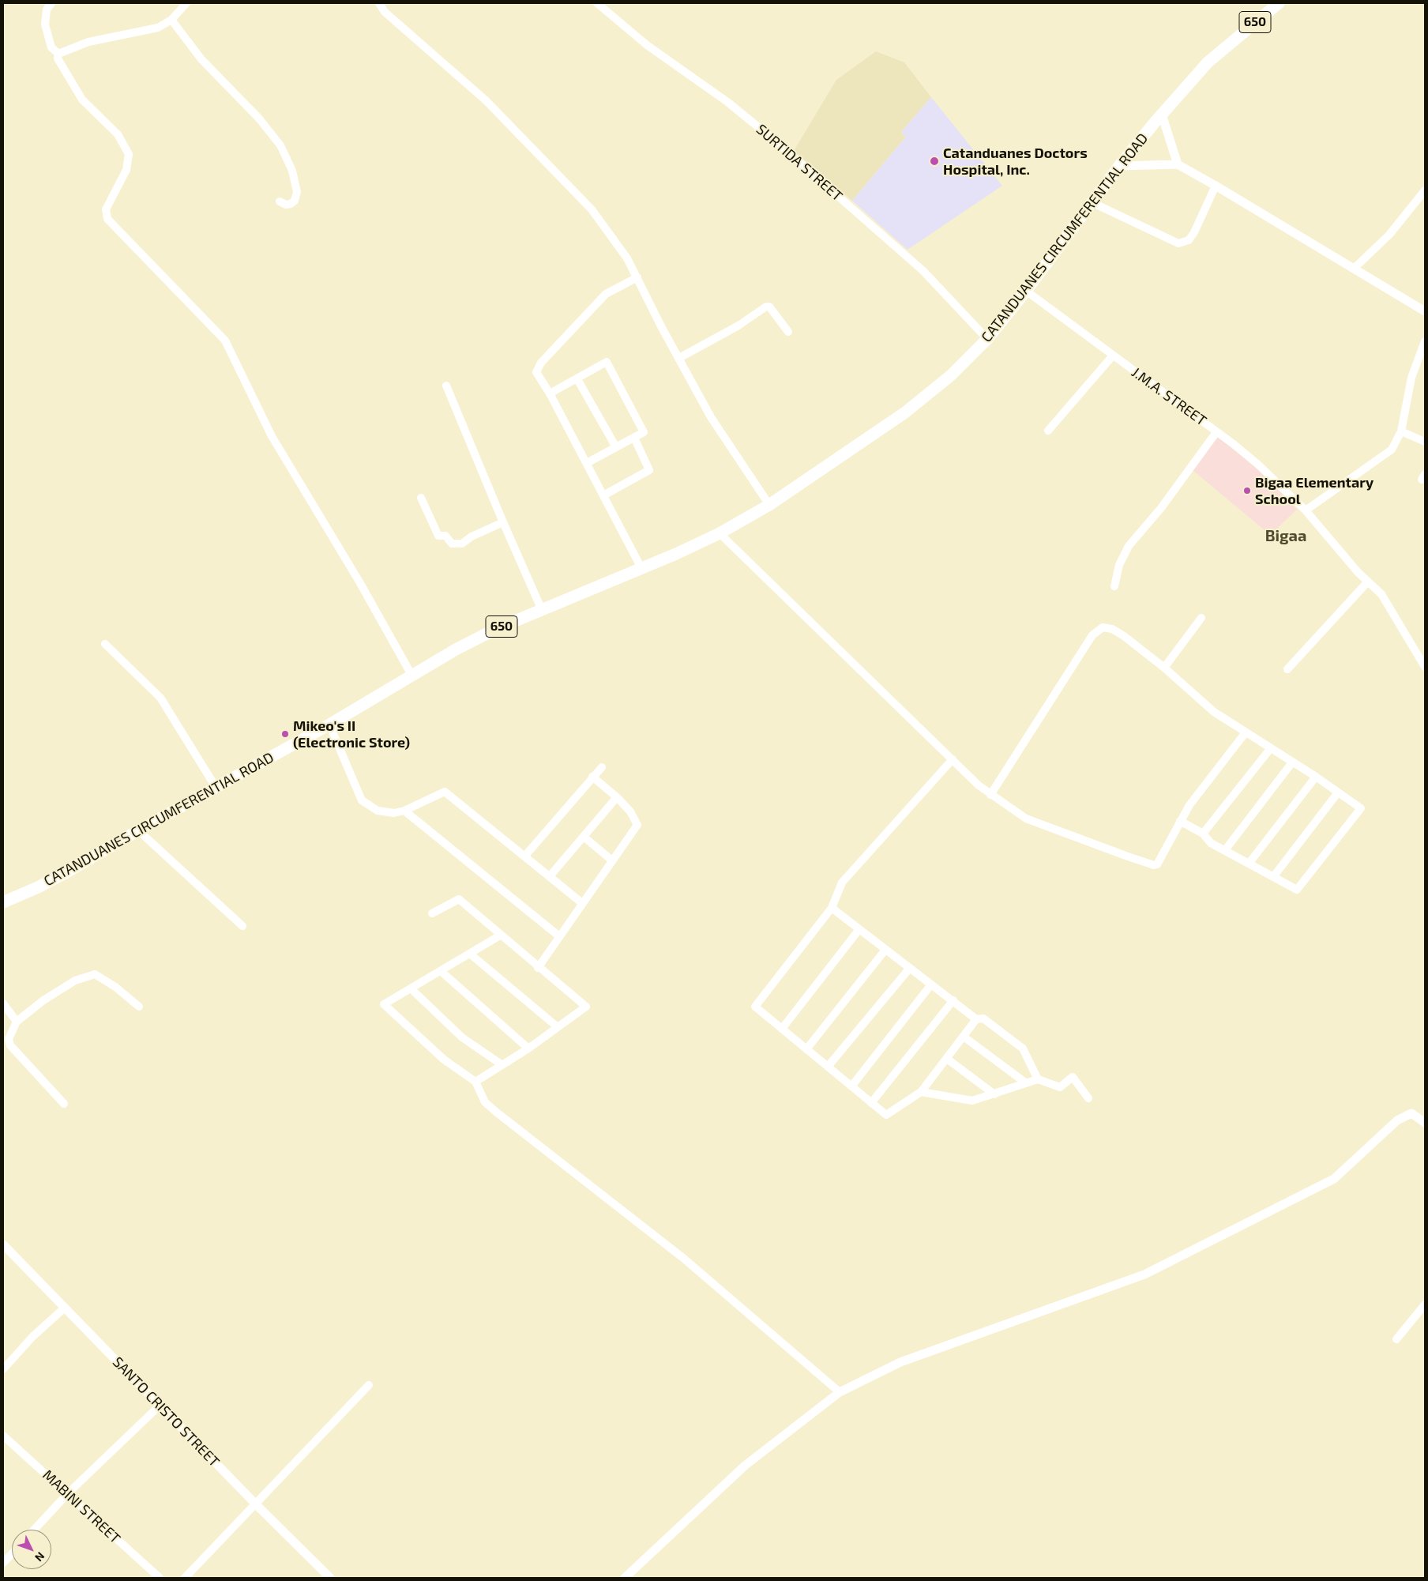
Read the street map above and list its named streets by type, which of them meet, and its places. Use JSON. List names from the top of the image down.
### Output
{
  "streets": {
    "main road": ["650", "CATANDUANES CIRCUMFERENTIAL ROAD"],
    "street": [
      "SURTIDA STREET",
      "J.M.A. STREET",
      "SANTO CRISTO STREET",
      "MABINI STREET"
    ]
  },
  "crossings": [
    ["SURTIDA STREET", "CATANDUANES CIRCUMFERENTIAL ROAD"],
    ["CATANDUANES CIRCUMFERENTIAL ROAD", "J.M.A. STREET"]
  ],
  "districts": ["Bigaa"],
  "places": ["Catanduanes Doctors Hospital, Inc.", "Bigaa Elementary School", "Mikeo's II (Electronic Store)"],
  "north": "bottom right"
}
